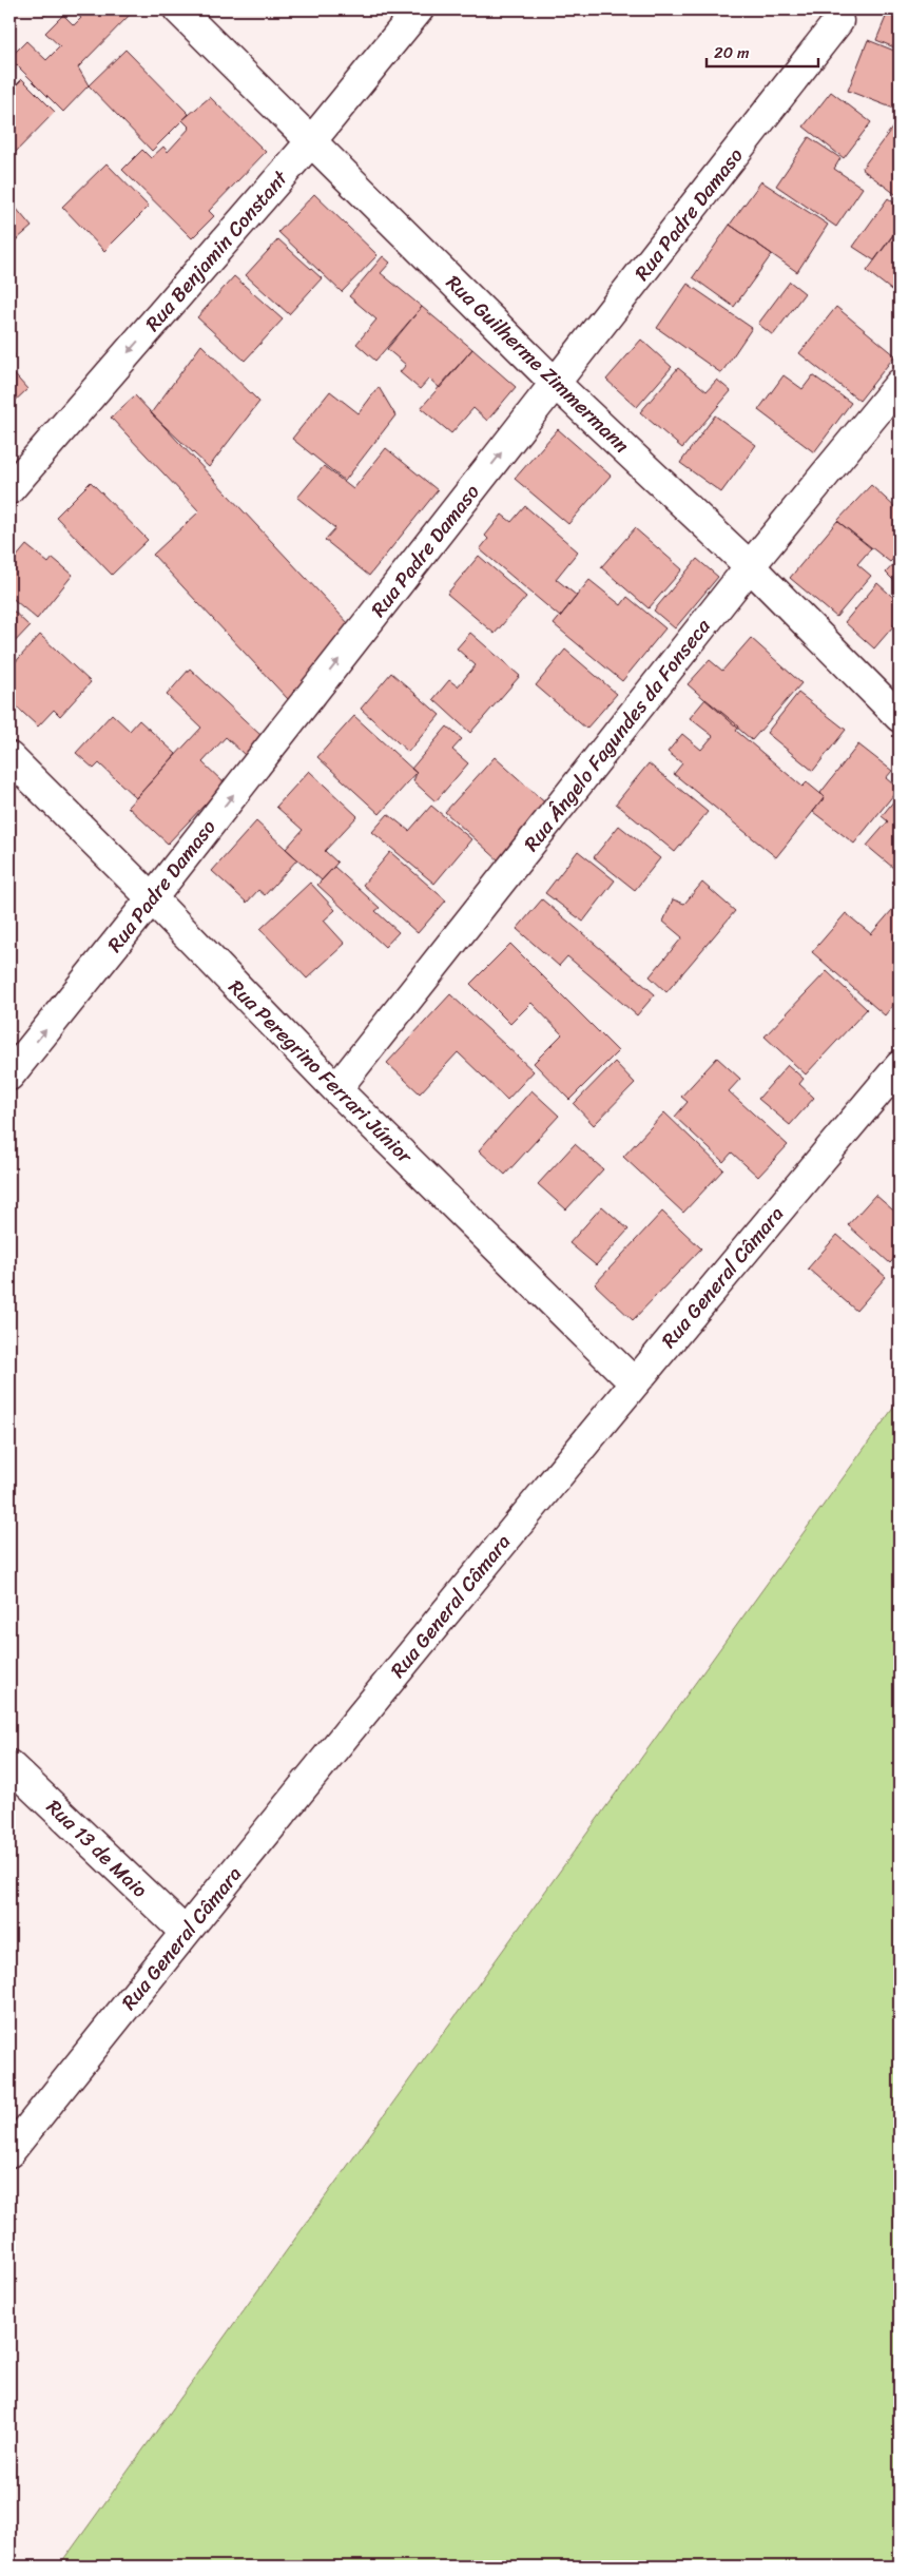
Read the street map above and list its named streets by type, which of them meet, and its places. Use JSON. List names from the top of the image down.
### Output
{
  "streets": {
    "street": [
      "Rua Padre Damaso",
      "Rua Benjamin Constant",
      "Rua Guilherme Zimmermann",
      "Rua Ângelo Fagundes da Fonseca",
      "Rua Peregrino Ferrari Júnior",
      "Rua General Câmara",
      "Rua 13 de Maio"
    ]
  },
  "crossings": [
    ["Rua Padre Damaso", "Rua Guilherme Zimmermann"],
    ["Rua Padre Damaso", "Rua Peregrino Ferrari Júnior"],
    ["Rua Benjamin Constant", "Rua Guilherme Zimmermann"],
    ["Rua Guilherme Zimmermann", "Rua Ângelo Fagundes da Fonseca"],
    ["Rua Ângelo Fagundes da Fonseca", "Rua Peregrino Ferrari Júnior"],
    ["Rua Peregrino Ferrari Júnior", "Rua General Câmara"],
    ["Rua General Câmara", "Rua 13 de Maio"]
  ],
  "one_way": ["Rua Padre Damaso", "Rua Benjamin Constant"],
  "scale_bar": "20 m"
}
